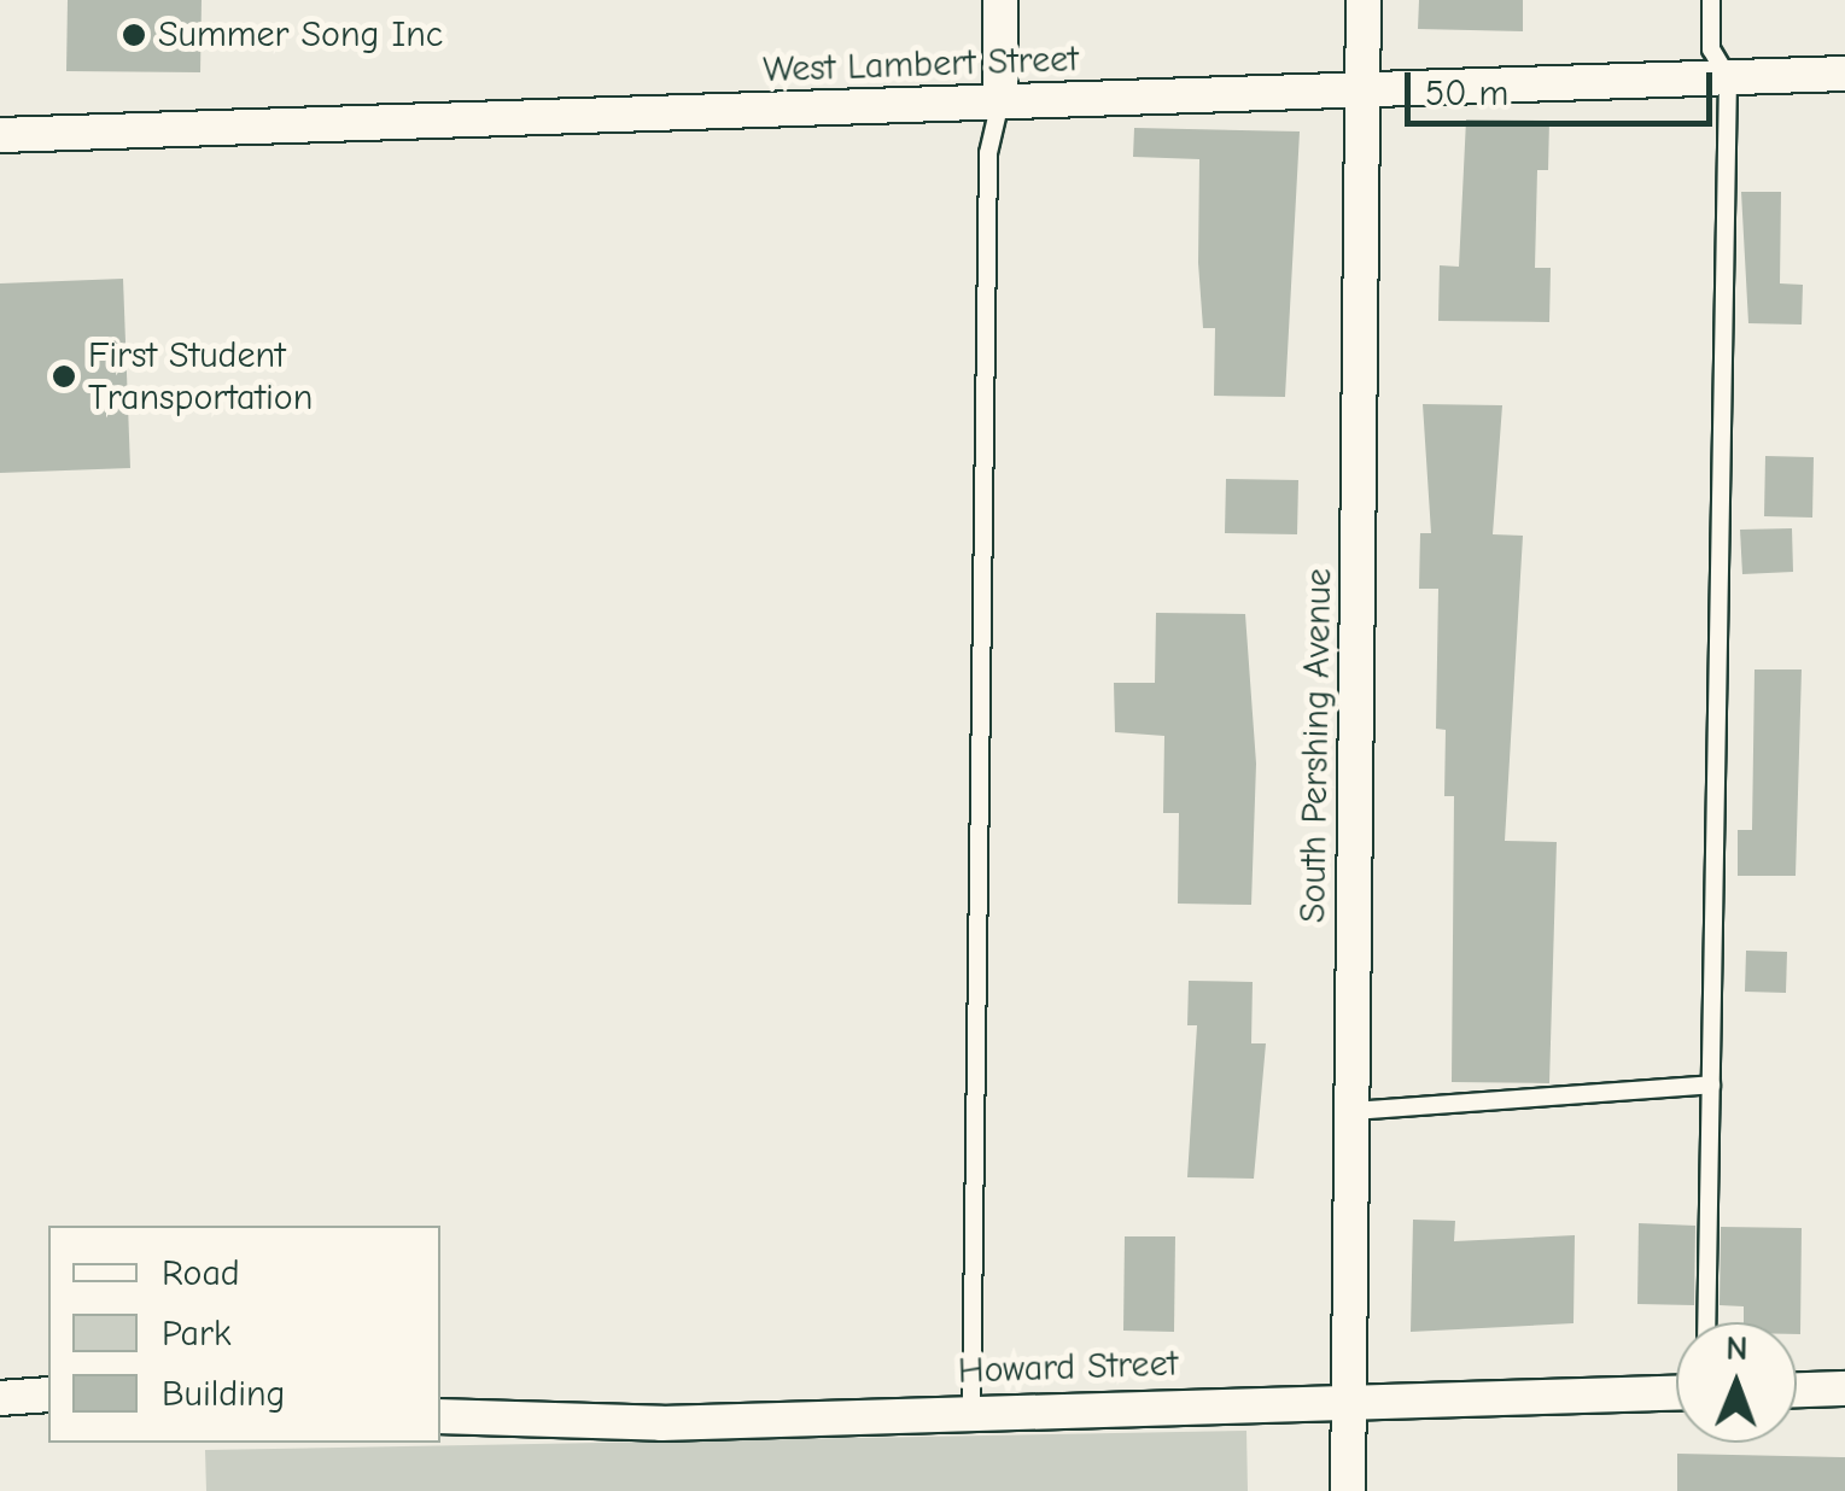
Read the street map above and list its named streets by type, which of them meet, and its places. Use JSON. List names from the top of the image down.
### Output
{
  "streets": {
    "street": ["West Lambert Street", "South Pershing Avenue", "Howard Street"]
  },
  "crossings": [
    ["West Lambert Street", "South Pershing Avenue"],
    ["South Pershing Avenue", "Howard Street"]
  ],
  "places": ["Summer Song Inc", "First Student Transportation"],
  "legend": ["Road", "Park", "Building"],
  "scale_bar": "50 m",
  "north": "top"
}
